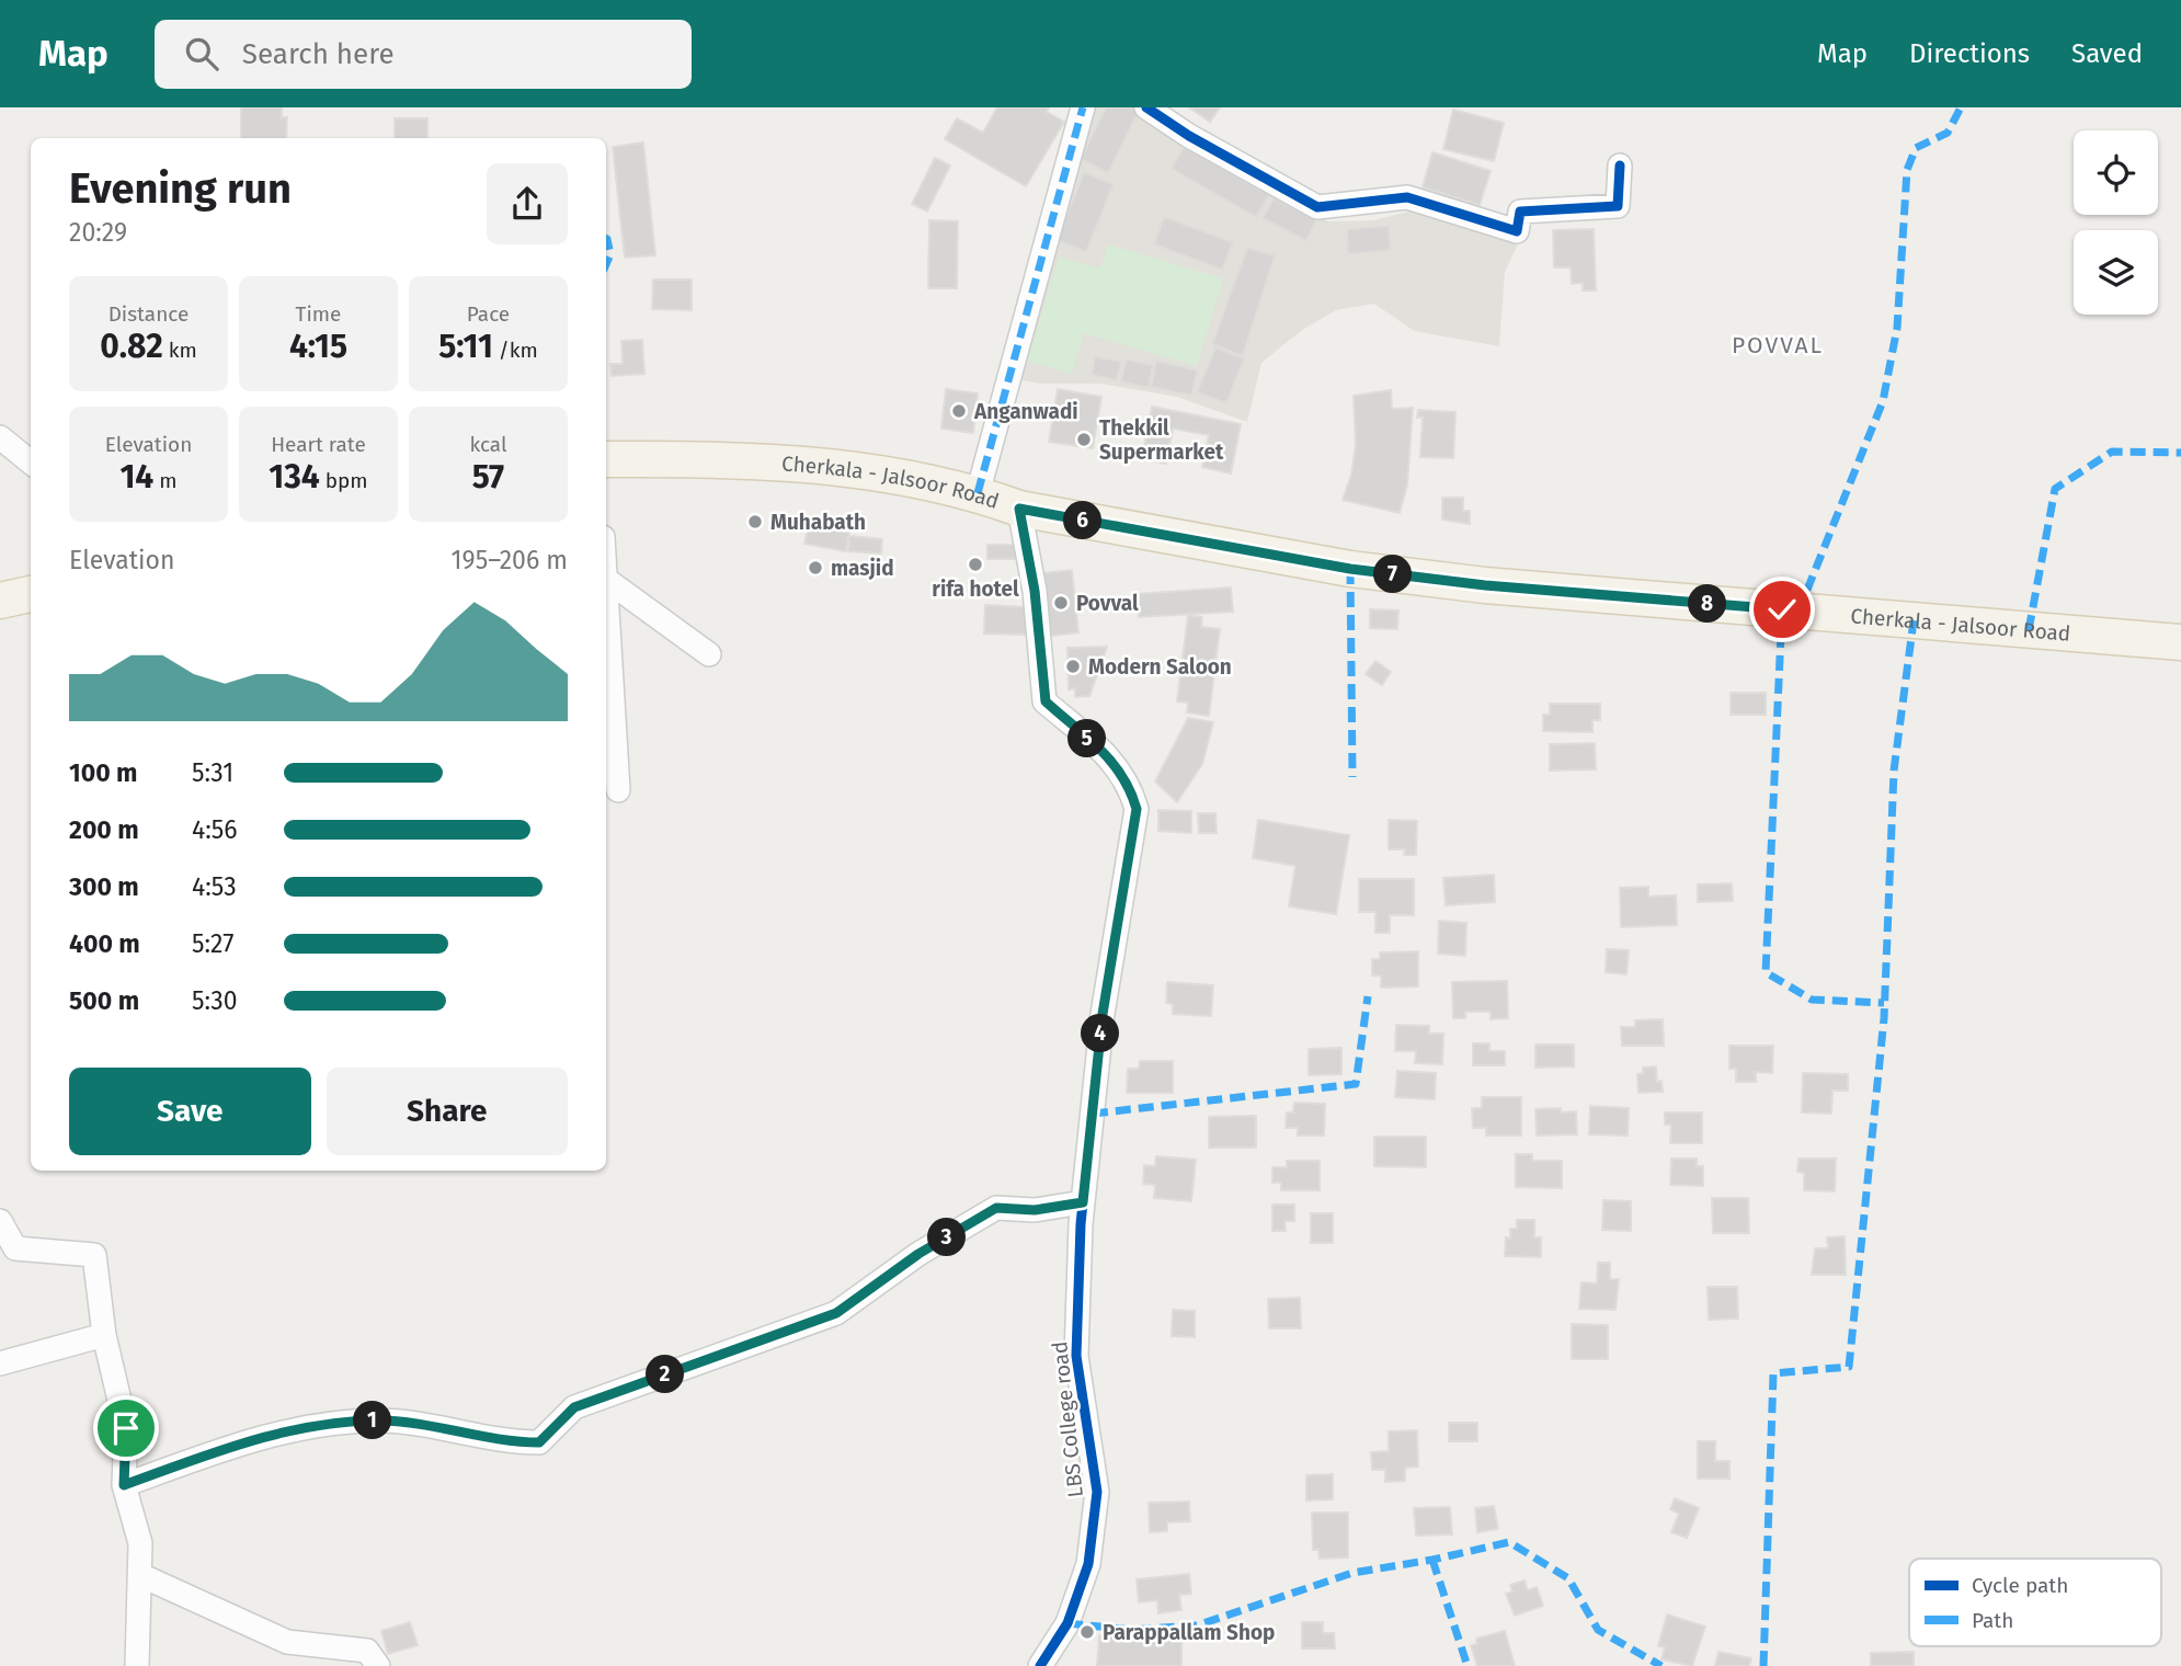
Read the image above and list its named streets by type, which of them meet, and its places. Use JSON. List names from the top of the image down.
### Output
{
  "streets": {
    "main road": ["Cherkala - Jalsoor Road"],
    "street": ["LBS College road"]
  },
  "crossings": [
    ["Cherkala - Jalsoor Road", "LBS College road"]
  ],
  "districts": ["POVVAL"],
  "places": [
    "Anganwadi",
    "Thekkil Supermarket",
    "Muhabath",
    "rifa hotel",
    "masjid",
    "Povval",
    "Modern Saloon",
    "Parappallam Shop"
  ],
  "legend": ["Cycle path", "Path"],
  "page": {
    "header": "Map",
    "search": "Search here",
    "nav": ["Map", "Directions", "Saved"],
    "heading": ["Evening run", "20:29"],
    "stats": [
      ["Distance", "0.82 km"],
      ["Time", "4:15"],
      ["Pace", "5:11 /km"],
      ["Elevation", "14 m"],
      ["Heart rate", "134 bpm"],
      ["kcal", "57"]
    ],
    "pins": [
      "6",
      "7",
      "8",
      "5",
      "4",
      "3",
      "2",
      "1"
    ],
    "chart": ["Elevation", "195–206 m"],
    "list": [
      {
        "name": "100 m",
        "note": "5:31"
      },
      {
        "name": "200 m",
        "note": "4:56"
      },
      {
        "name": "300 m",
        "note": "4:53"
      },
      {
        "name": "400 m",
        "note": "5:27"
      },
      {
        "name": "500 m",
        "note": "5:30"
      }
    ],
    "buttons": ["Save", "Share"]
  }
}
